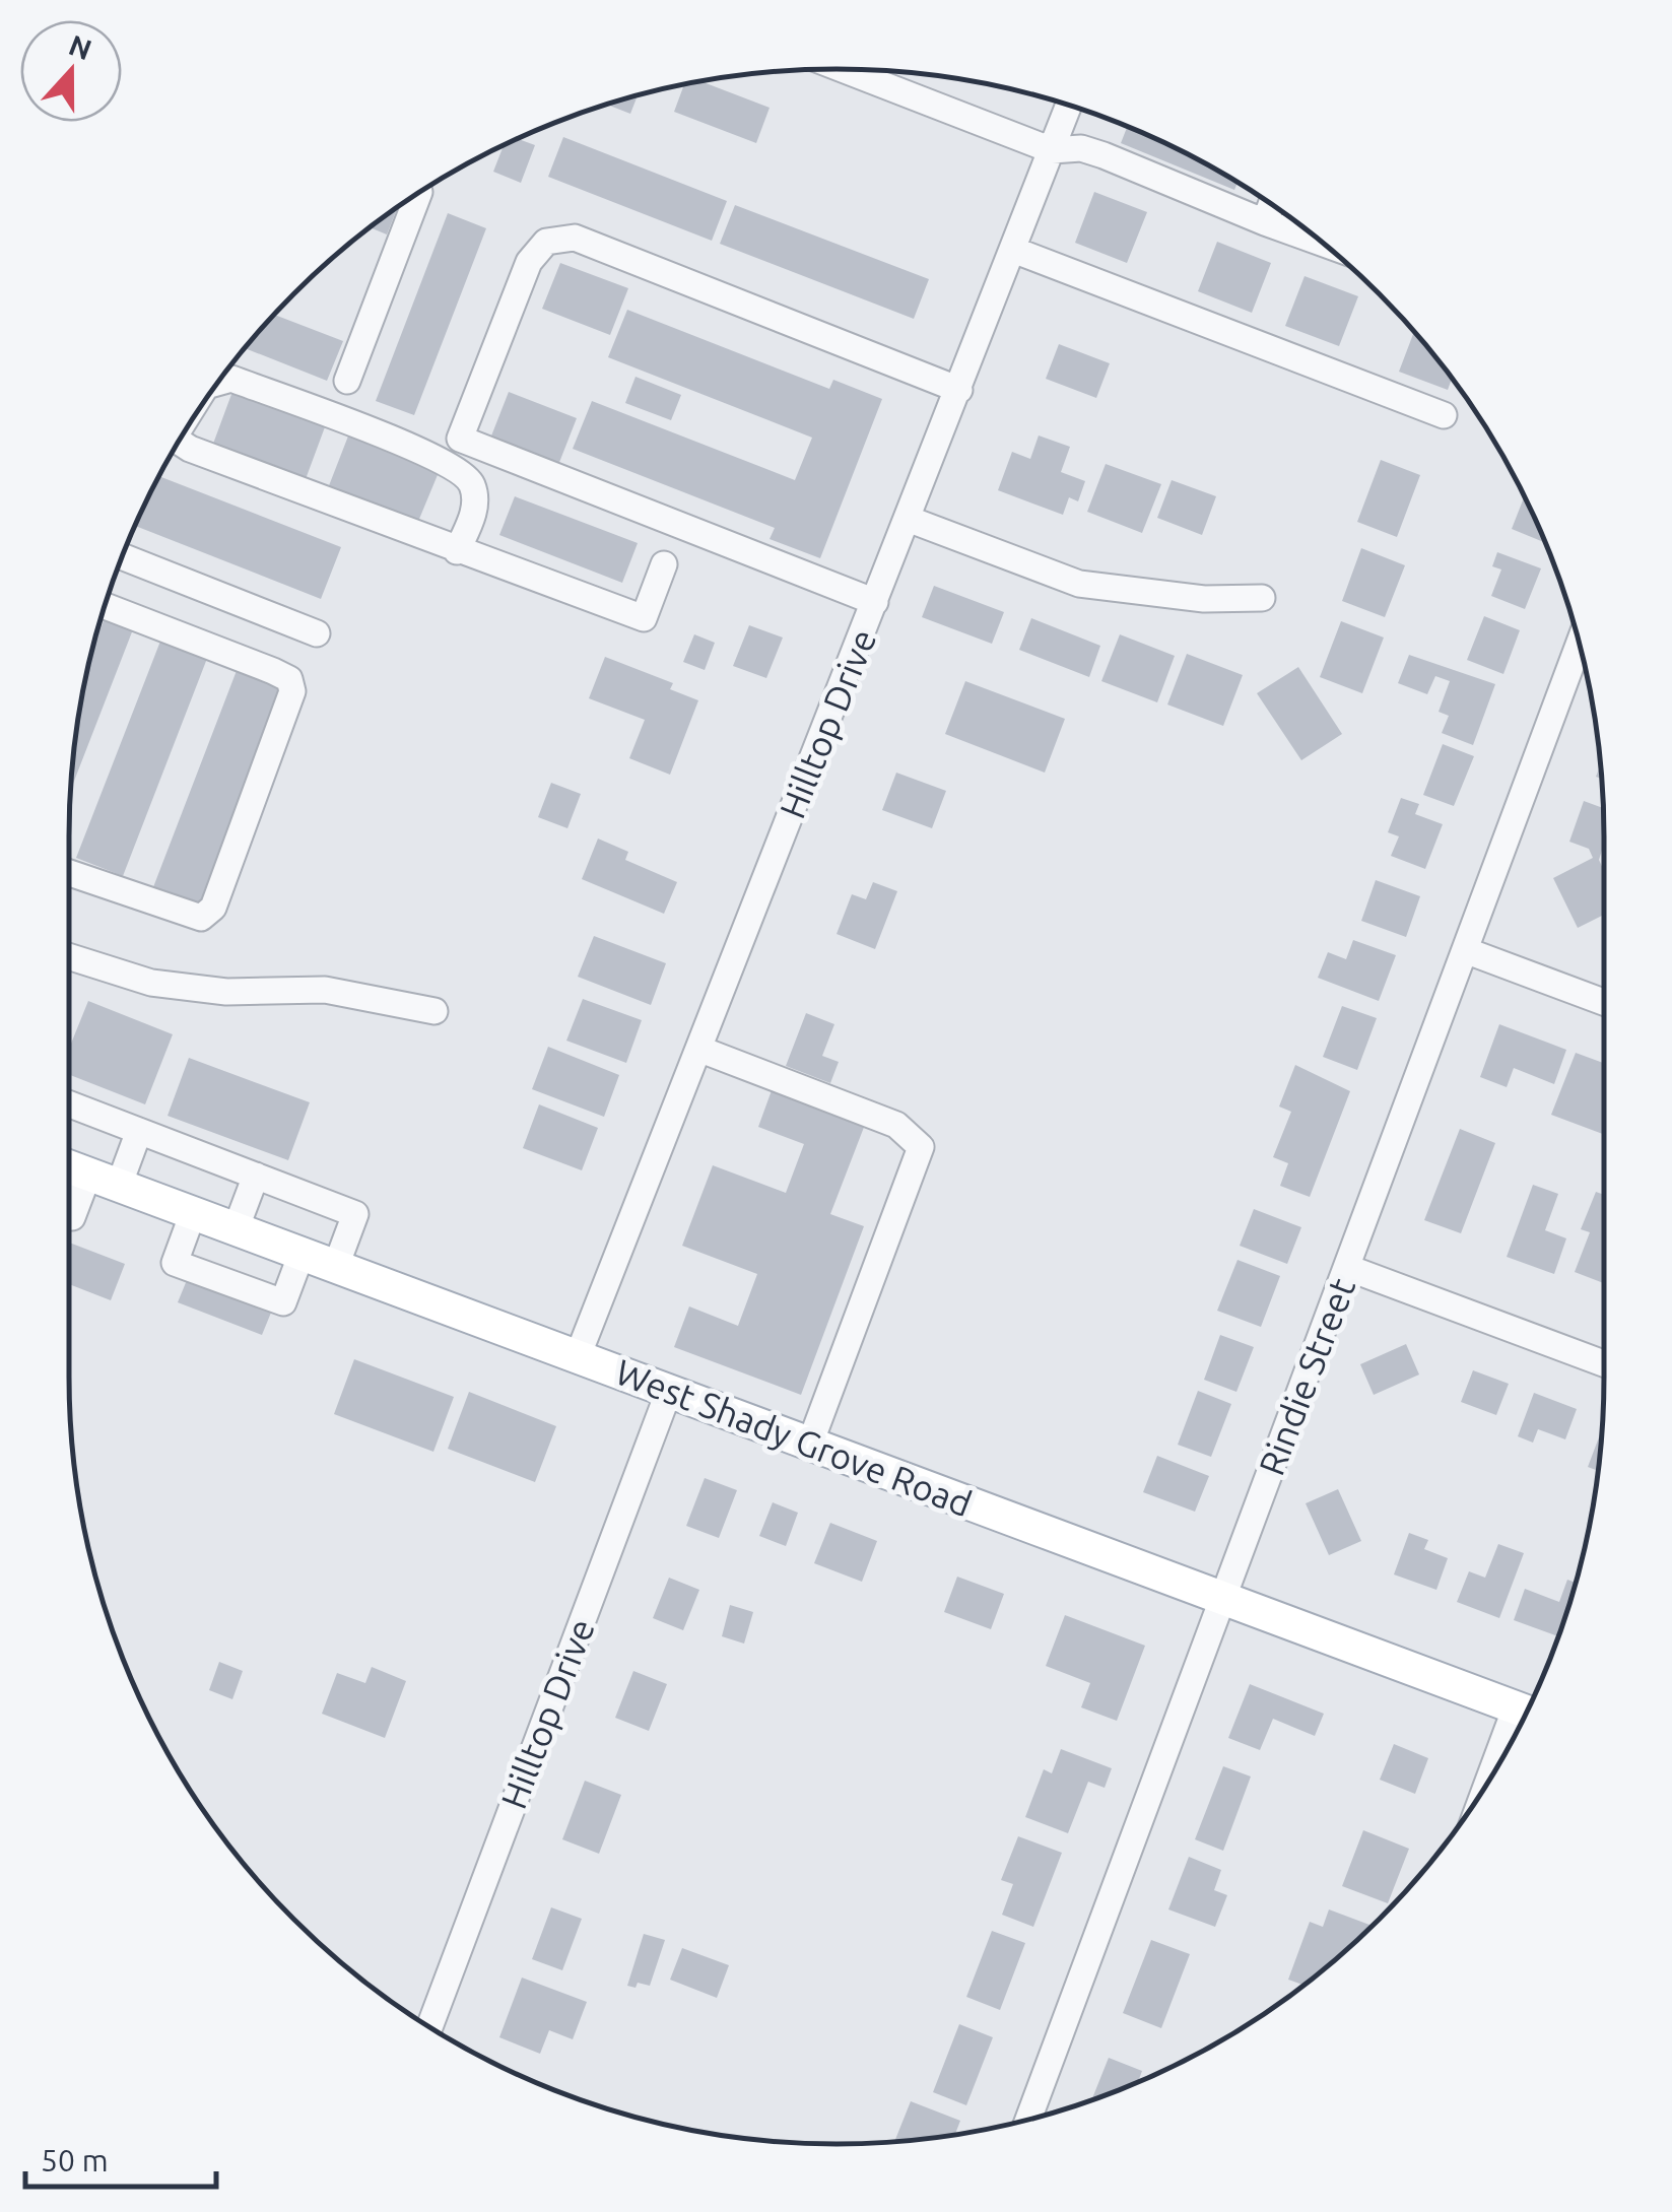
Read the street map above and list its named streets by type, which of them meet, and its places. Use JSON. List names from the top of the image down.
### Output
{
  "streets": {
    "main road": ["West Shady Grove Road"],
    "street": ["Hilltop Drive", "Rindie Street"]
  },
  "crossings": [
    ["Hilltop Drive", "West Shady Grove Road"],
    ["Rindie Street", "West Shady Grove Road"]
  ],
  "scale_bar": "50 m",
  "north": "top"
}
